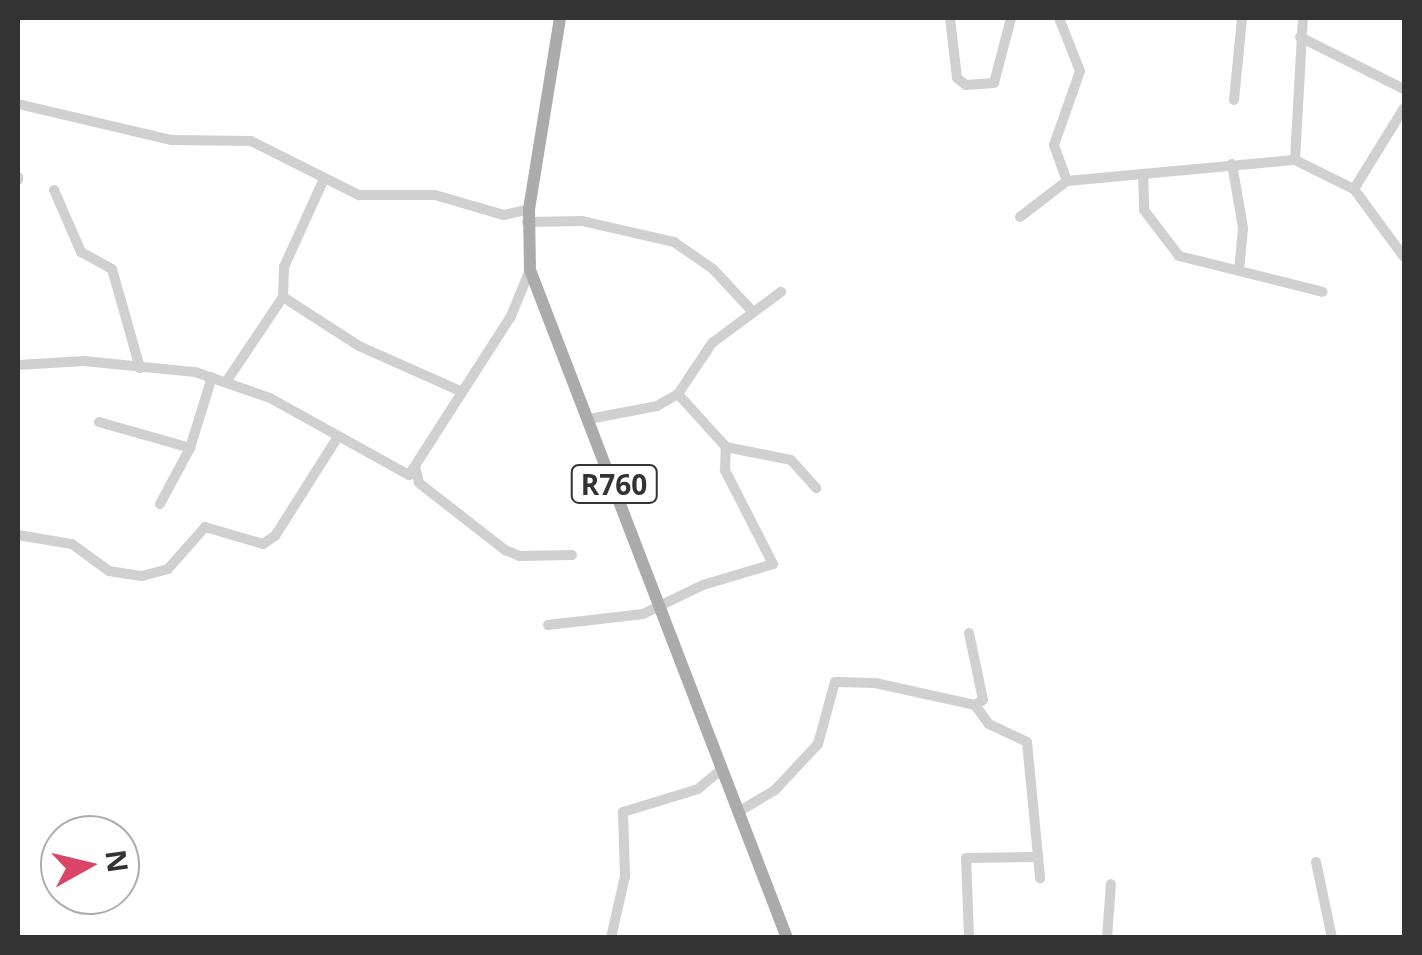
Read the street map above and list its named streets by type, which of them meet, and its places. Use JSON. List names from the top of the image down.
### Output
{
  "streets": {
    "main road": ["R760"]
  },
  "north": "right"
}
